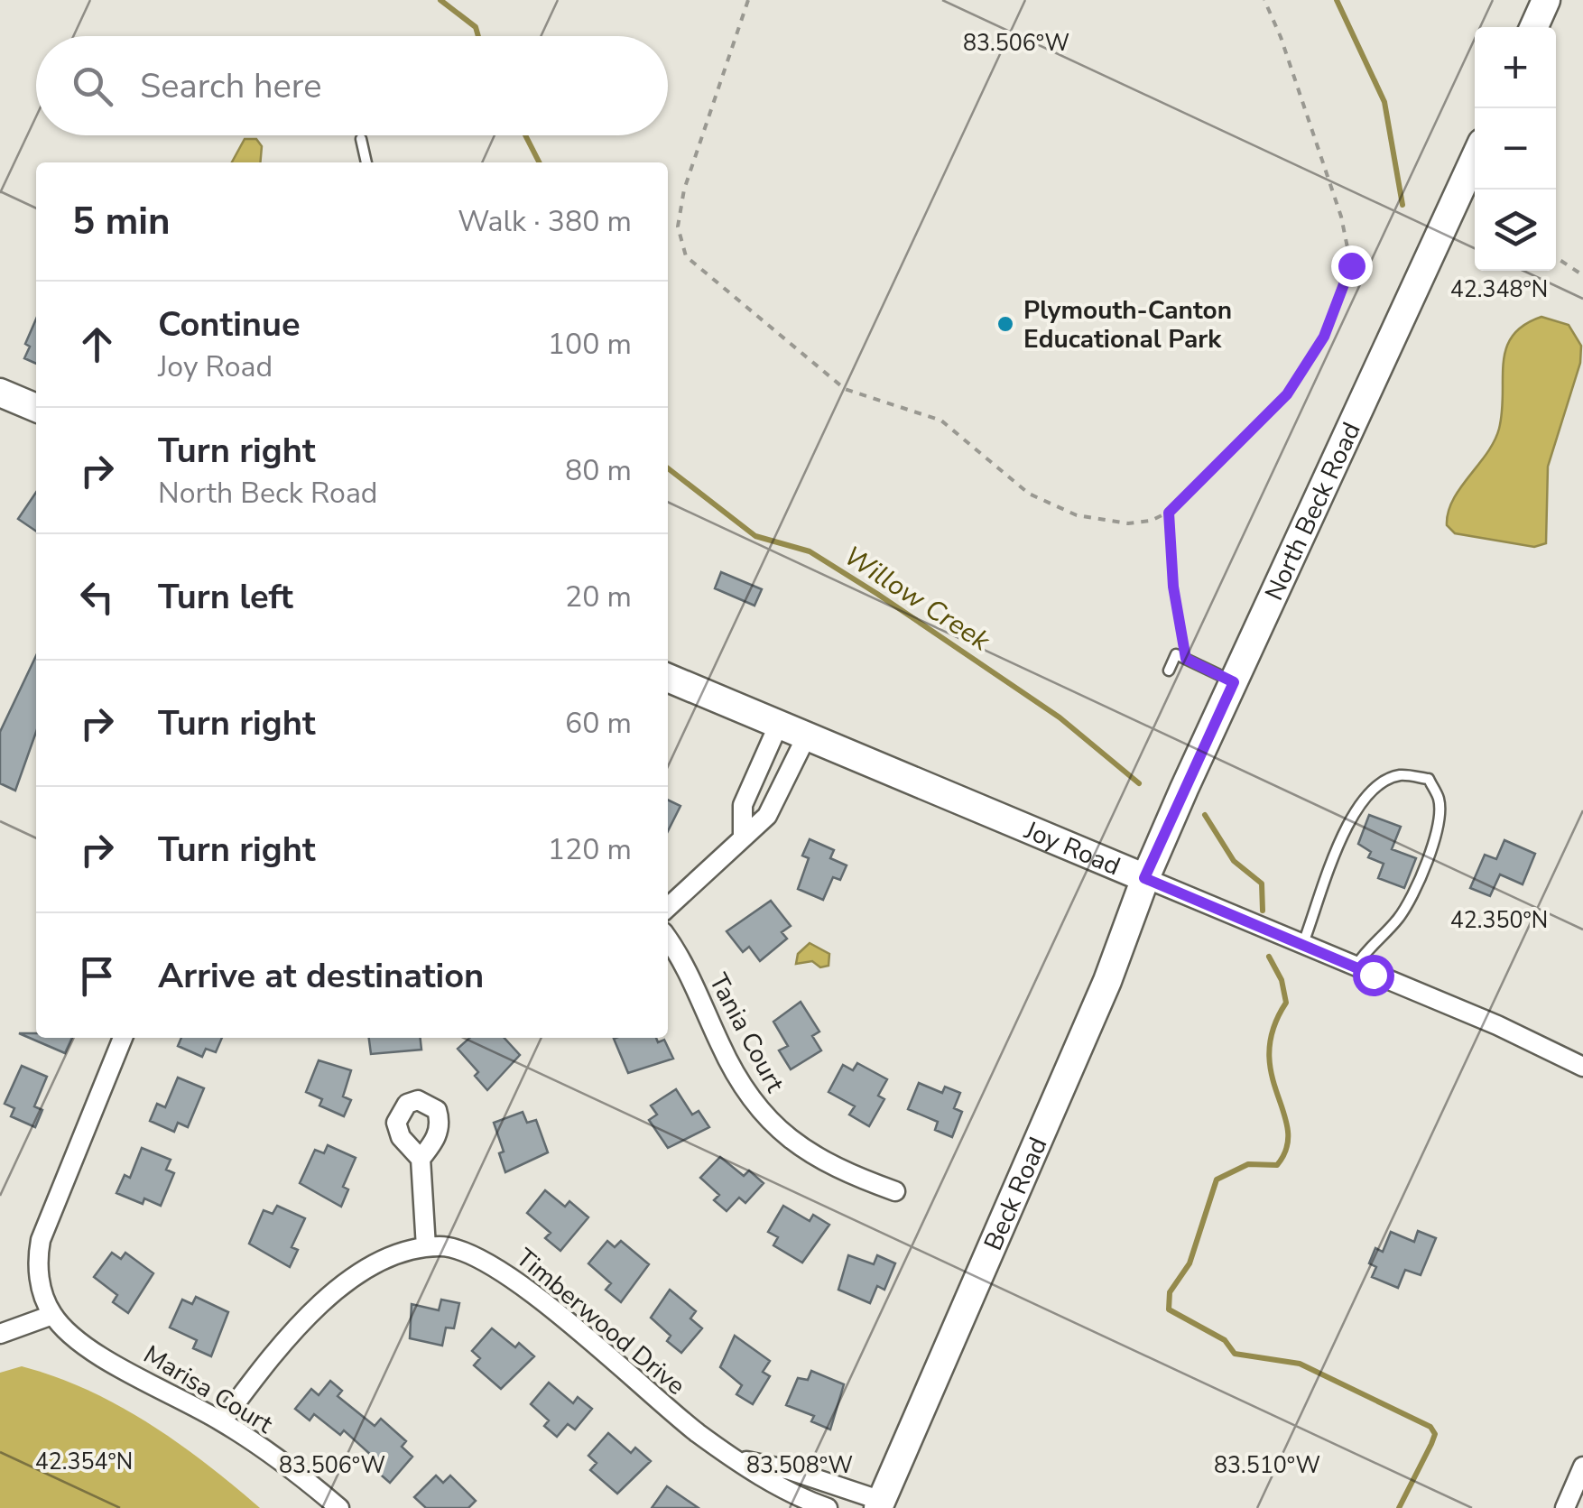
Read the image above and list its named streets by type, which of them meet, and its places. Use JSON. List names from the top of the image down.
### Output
{
  "streets": {
    "main road": ["North Beck Road", "Joy Road", "Beck Road"],
    "street": ["Tania Court", "Timberwood Drive", "Marisa Court"]
  },
  "crossings": [
    ["North Beck Road", "Joy Road"],
    ["North Beck Road", "Beck Road"],
    ["Joy Road", "Beck Road"],
    ["Beck Road", "Timberwood Drive"],
    ["Timberwood Drive", "Marisa Court"]
  ],
  "water": ["Willow Creek"],
  "places": ["Plymouth-Canton Educational Park"],
  "page": {
    "map_buttons": ["+", "−"],
    "search": "Search here",
    "heading": ["5 min", "Walk · 380 m"],
    "list": [
      ["Continue", "Joy Road", "100 m"],
      ["Turn right", "North Beck Road", "80 m"],
      ["Turn left", "20 m"],
      ["Turn right", "60 m"],
      ["Turn right", "120 m"],
      "Arrive at destination"
    ]
  },
  "coordinates": [
    "83.506°W",
    "42.348°N",
    "42.350°N",
    "42.354°N",
    "83.508°W",
    "83.510°W"
  ]
}
